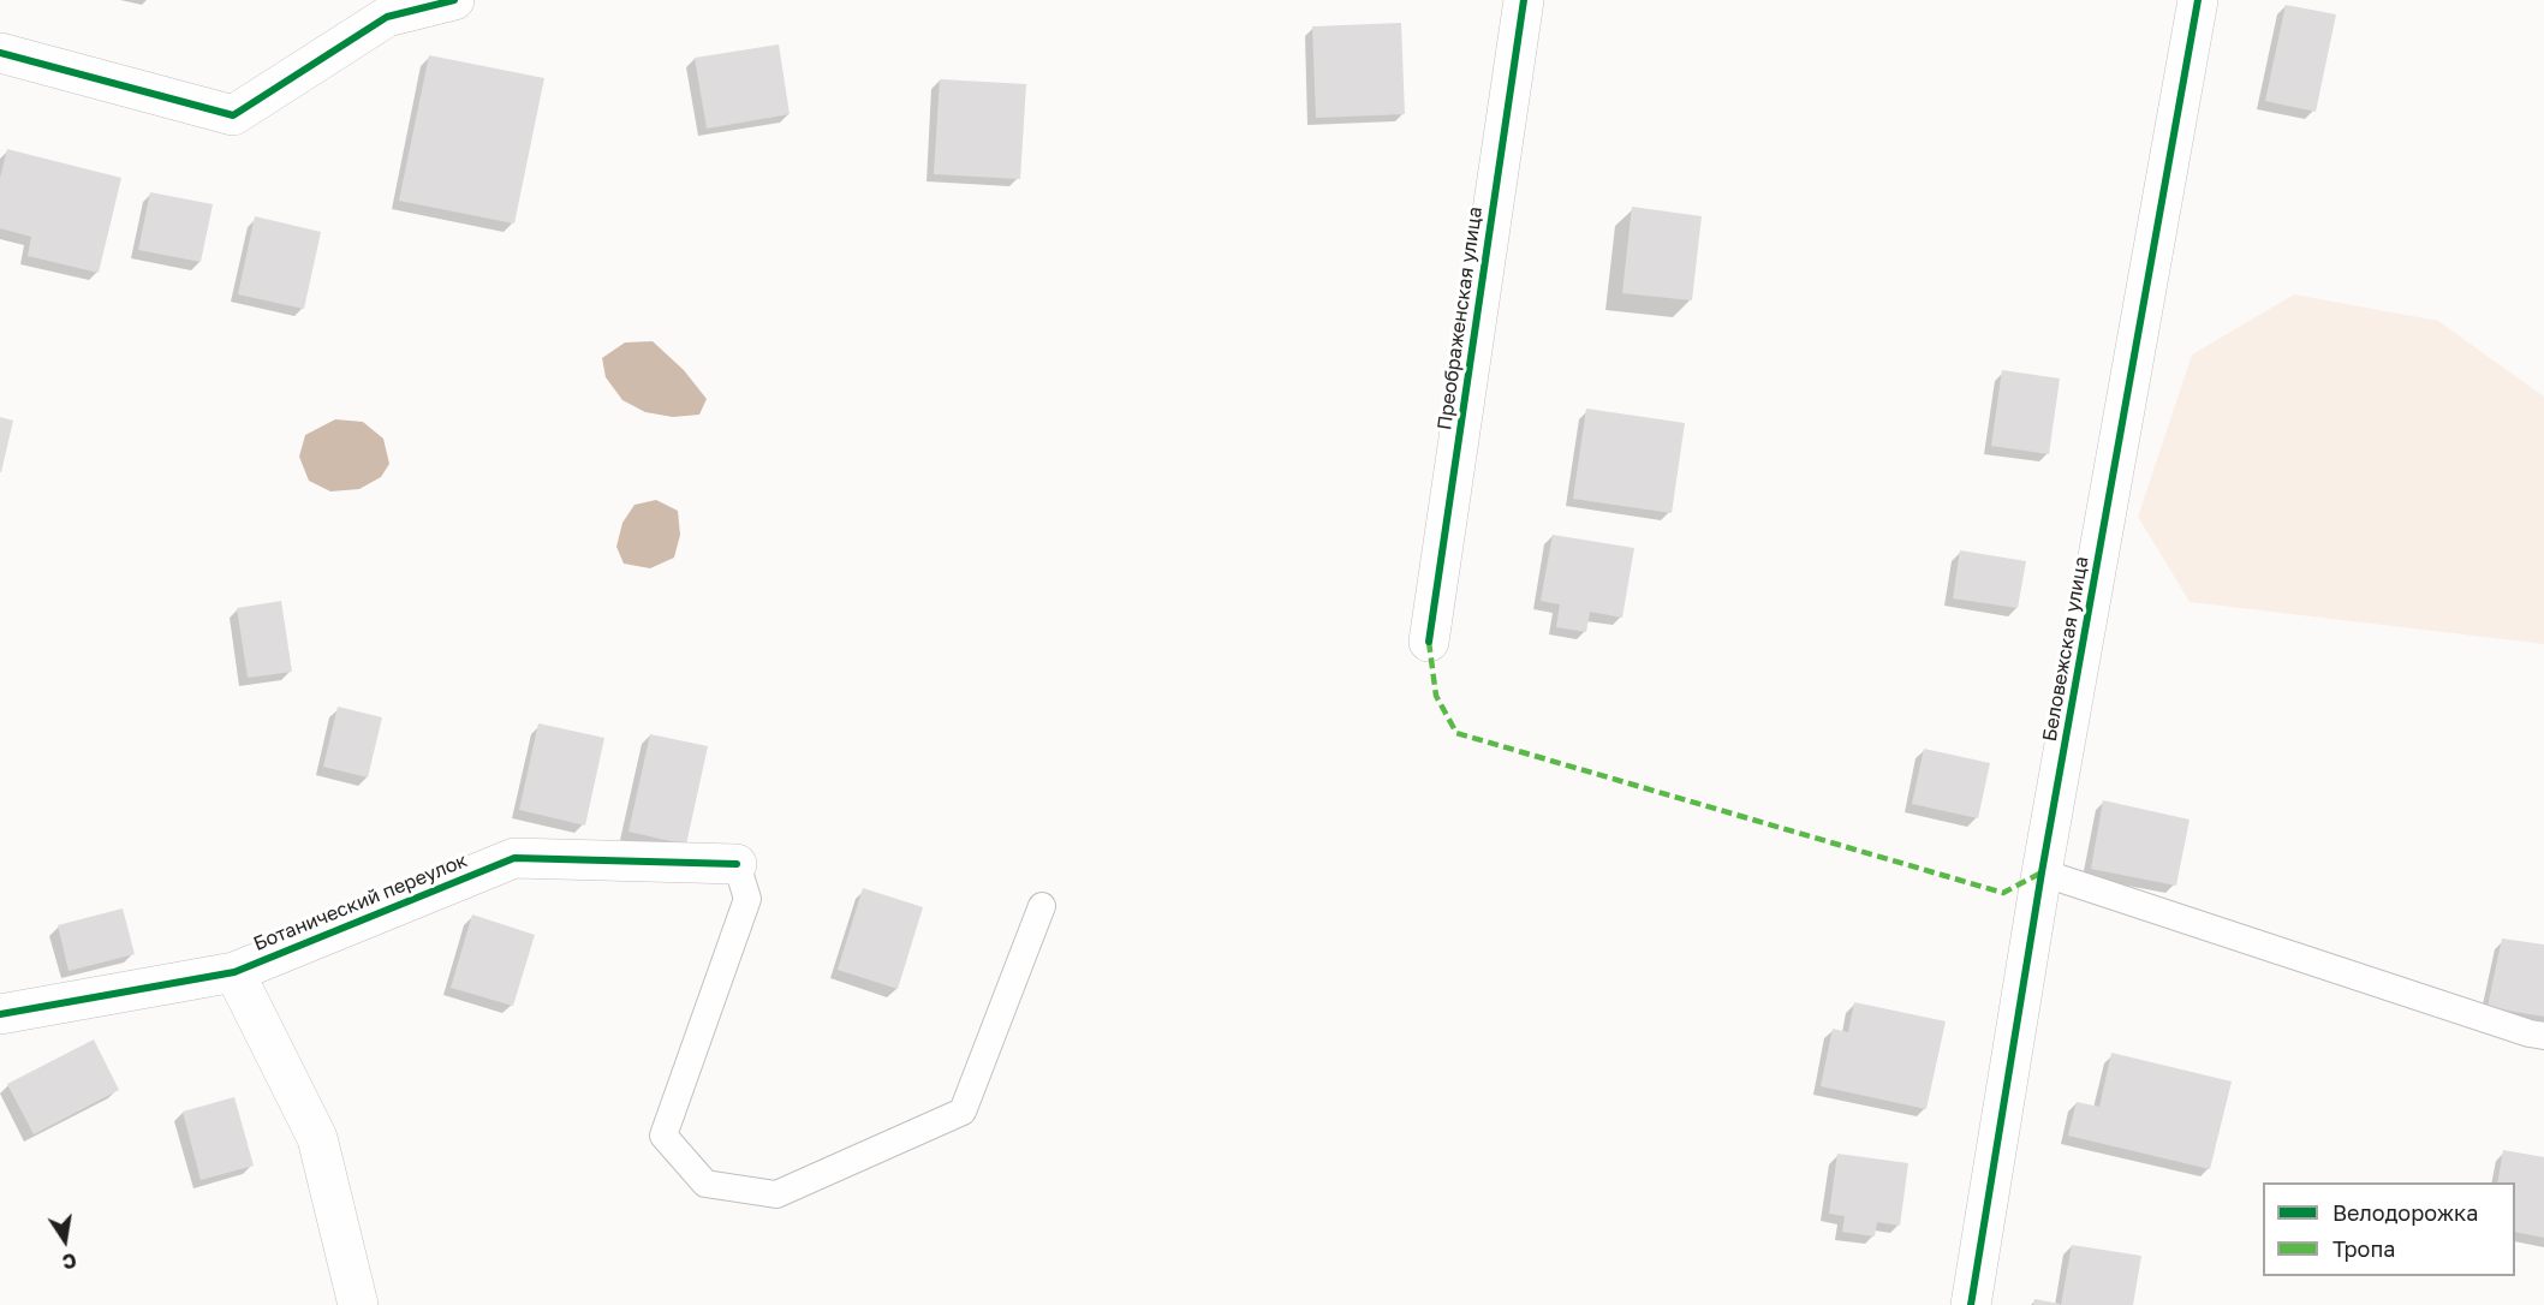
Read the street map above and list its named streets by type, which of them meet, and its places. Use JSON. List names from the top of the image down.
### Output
{
  "streets": {
    "street": ["Преображенская улица", "Беловежская улица", "Ботанический переулок"]
  },
  "legend": ["Велодорожка", "Тропа"],
  "north": "bottom"
}
